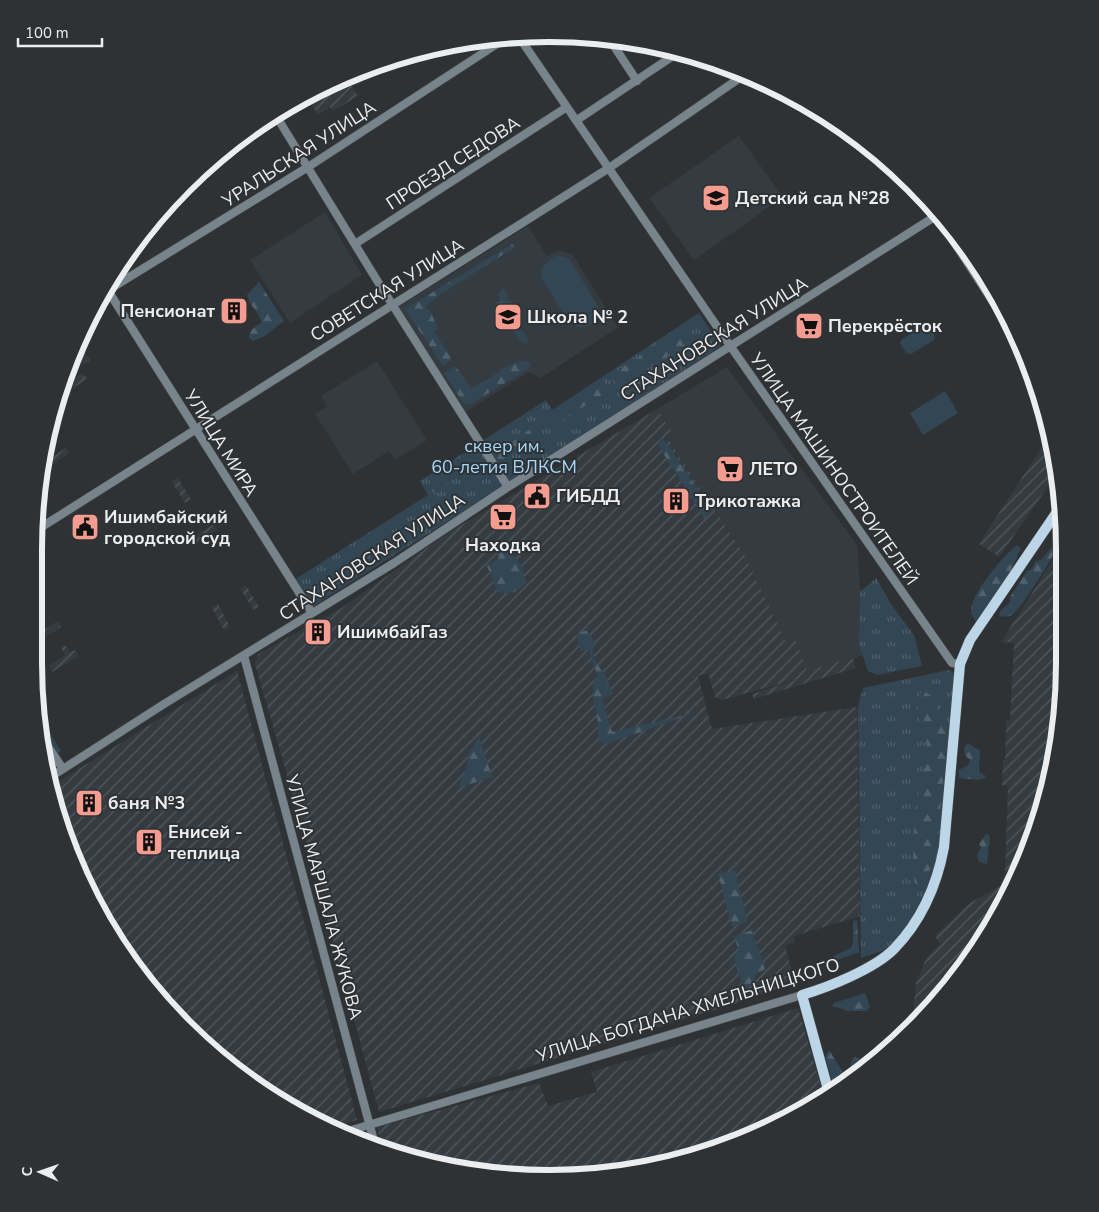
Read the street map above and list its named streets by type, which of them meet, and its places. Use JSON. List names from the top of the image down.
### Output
{
  "streets": {
    "main road": ["УЛИЦА БОГДАНА ХМЕЛЬНИЦКОГО"],
    "street": [
      "УРАЛЬСКАЯ УЛИЦА",
      "ПРОЕЗД СЕДОВА",
      "СОВЕТСКАЯ УЛИЦА",
      "СТАХАНОВСКАЯ УЛИЦА",
      "УЛИЦА МИРА",
      "УЛИЦА МАШИНОСТРОИТЕЛЕЙ",
      "УЛИЦА МАРШАЛА ЖУКОВА"
    ]
  },
  "crossings": [
    ["ПРОЕЗД СЕДОВА", "УЛИЦА МАШИНОСТРОИТЕЛЕЙ"],
    ["СОВЕТСКАЯ УЛИЦА", "УЛИЦА МИРА"],
    ["СОВЕТСКАЯ УЛИЦА", "УЛИЦА МАШИНОСТРОИТЕЛЕЙ"],
    ["СТАХАНОВСКАЯ УЛИЦА", "УЛИЦА МИРА"],
    ["СТАХАНОВСКАЯ УЛИЦА", "УЛИЦА МАШИНОСТРОИТЕЛЕЙ"],
    ["СТАХАНОВСКАЯ УЛИЦА", "УЛИЦА МАРШАЛА ЖУКОВА"],
    ["УЛИЦА МАШИНОСТРОИТЕЛЕЙ", "УЛИЦА БОГДАНА ХМЕЛЬНИЦКОГО"],
    ["УЛИЦА МАРШАЛА ЖУКОВА", "УЛИЦА БОГДАНА ХМЕЛЬНИЦКОГО"]
  ],
  "parks": ["сквер им. 60-летия ВЛКСМ"],
  "places": {
    "school or university": ["Детский сад №28", "Школа № 2"],
    "building": [
      "Пенсионат",
      "Трикотажка",
      "ИшимбайГаз",
      "баня №3",
      "Енисей - теплица"
    ],
    "supermarket": ["Перекрёсток", "ЛЕТО", "Находка"],
    "public building": ["ГИБДД", "Ишимбайский городской суд"]
  },
  "scale_bar": "100 m",
  "north": "left"
}
